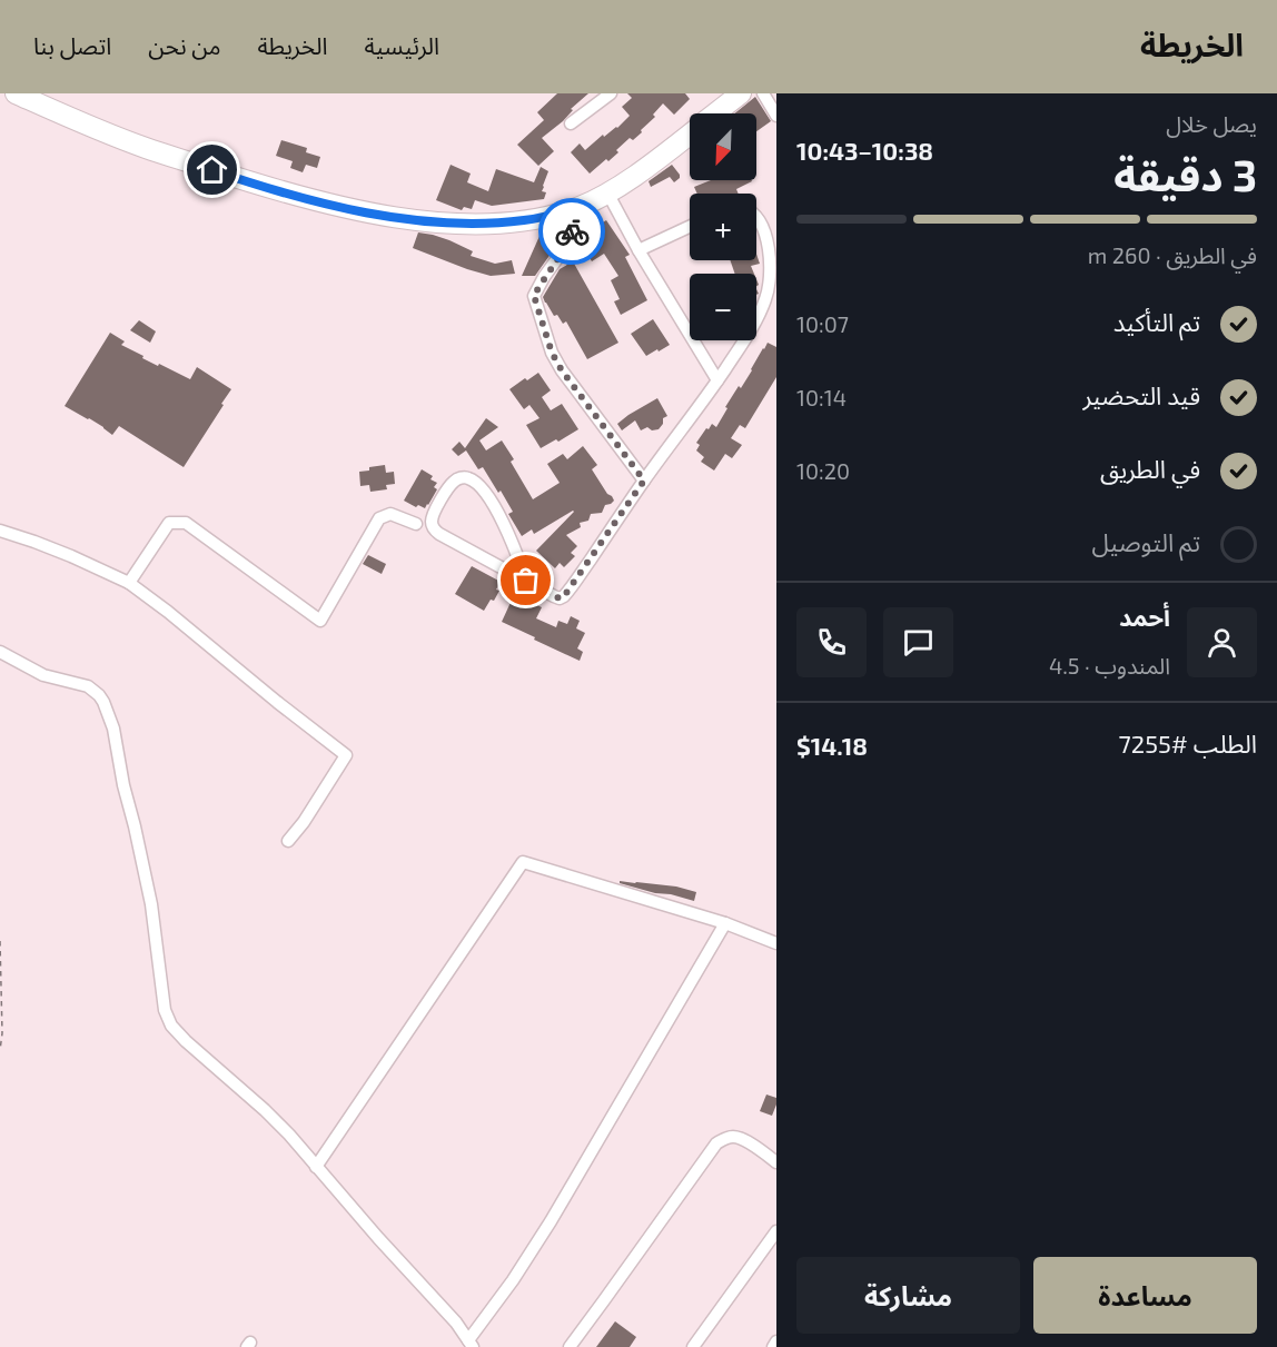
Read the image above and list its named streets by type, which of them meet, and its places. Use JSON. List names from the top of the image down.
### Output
{
  "north": "bottom left",
  "page": {
    "header": "الخريطة",
    "nav": [
      "الرئيسية",
      "الخريطة",
      "من نحن",
      "اتصل بنا"
    ],
    "heading": ["3 دقيقة", "يصل خلال", "10:38–10:43"],
    "panel": [
      "أحمد",
      "المندوب · 4.5",
      "الطلب #7255",
      "$14.18"
    ],
    "map_buttons": ["+", "−"],
    "bar": "في الطريق · 260 m",
    "list": [
      ["تم التأكيد", "10:07"],
      ["قيد التحضير", "10:14"],
      ["في الطريق", "10:20"],
      "تم التوصيل"
    ],
    "buttons": ["مساعدة", "مشاركة"]
  }
}
